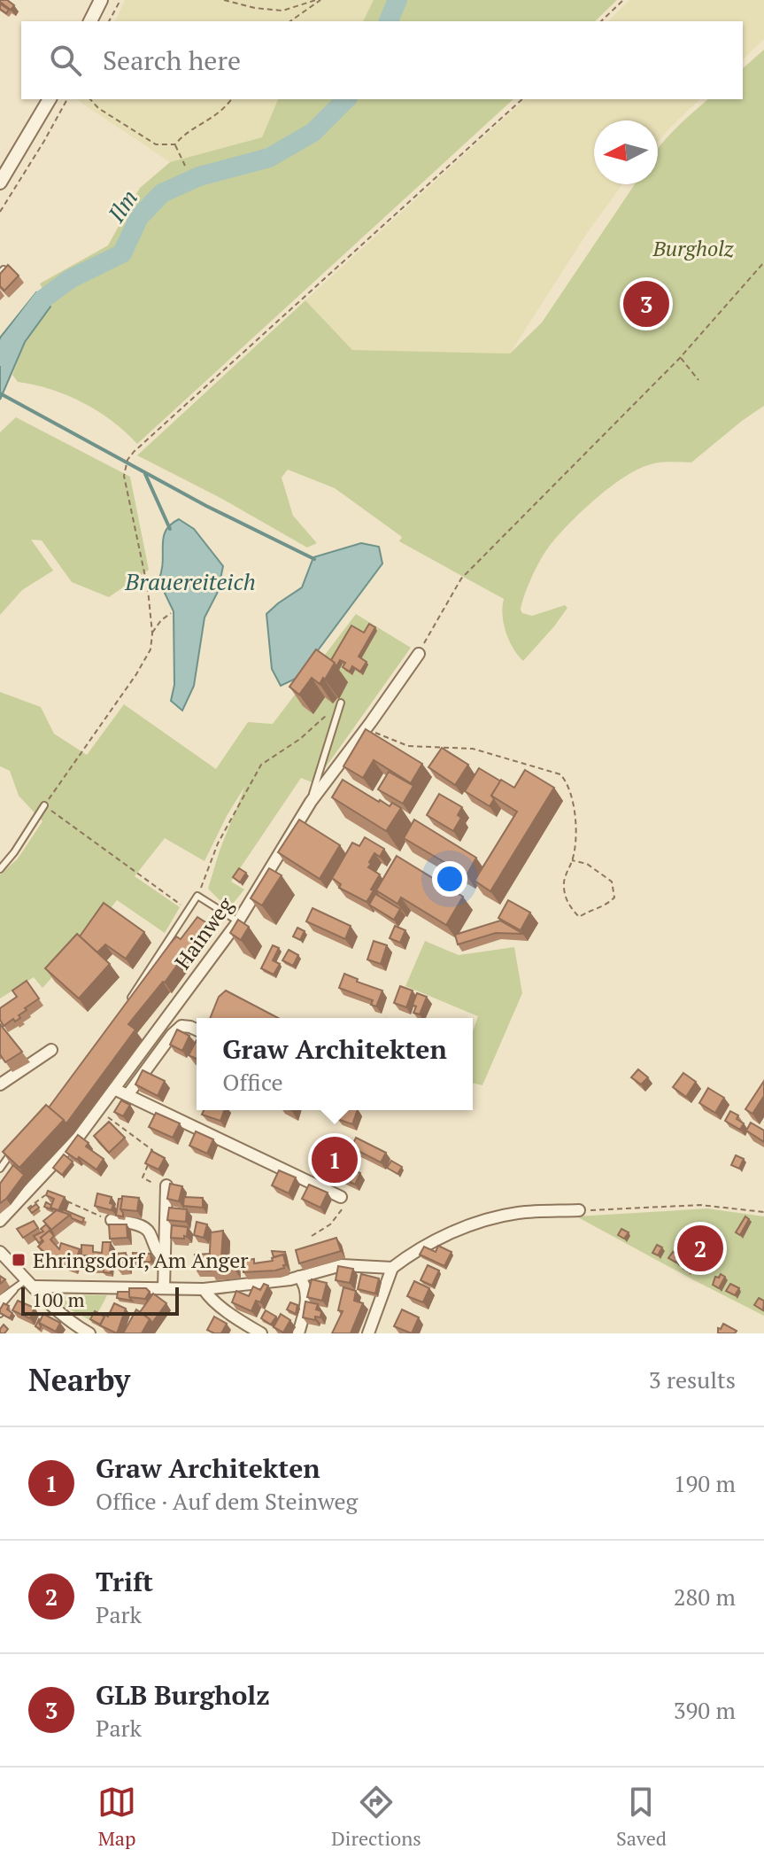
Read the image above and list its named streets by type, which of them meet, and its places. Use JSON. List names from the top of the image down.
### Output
{
  "streets": {
    "street": ["Hainweg"]
  },
  "water": ["Ilm", "Brauereiteich"],
  "parks": ["Burgholz"],
  "places": {
    "transit": ["Ehringsdorf, Am Anger"]
  },
  "scale_bar": "100 m",
  "north": "left",
  "page": {
    "search": "Search here",
    "pins": ["3", "1", "2"],
    "popup": ["Graw Architekten", "Office"],
    "scale": "100 m",
    "heading": ["Nearby", "3 results"],
    "list": [
      {
        "mark": "1",
        "name": "Graw Architekten",
        "note": "Office · Auf dem Steinweg",
        "value": "190 m"
      },
      {
        "mark": "2",
        "name": "Trift",
        "note": "Park",
        "value": "280 m"
      },
      {
        "mark": "3",
        "name": "GLB Burgholz",
        "note": "Park",
        "value": "390 m"
      }
    ],
    "nav": ["Map", "Directions", "Saved"]
  }
}
